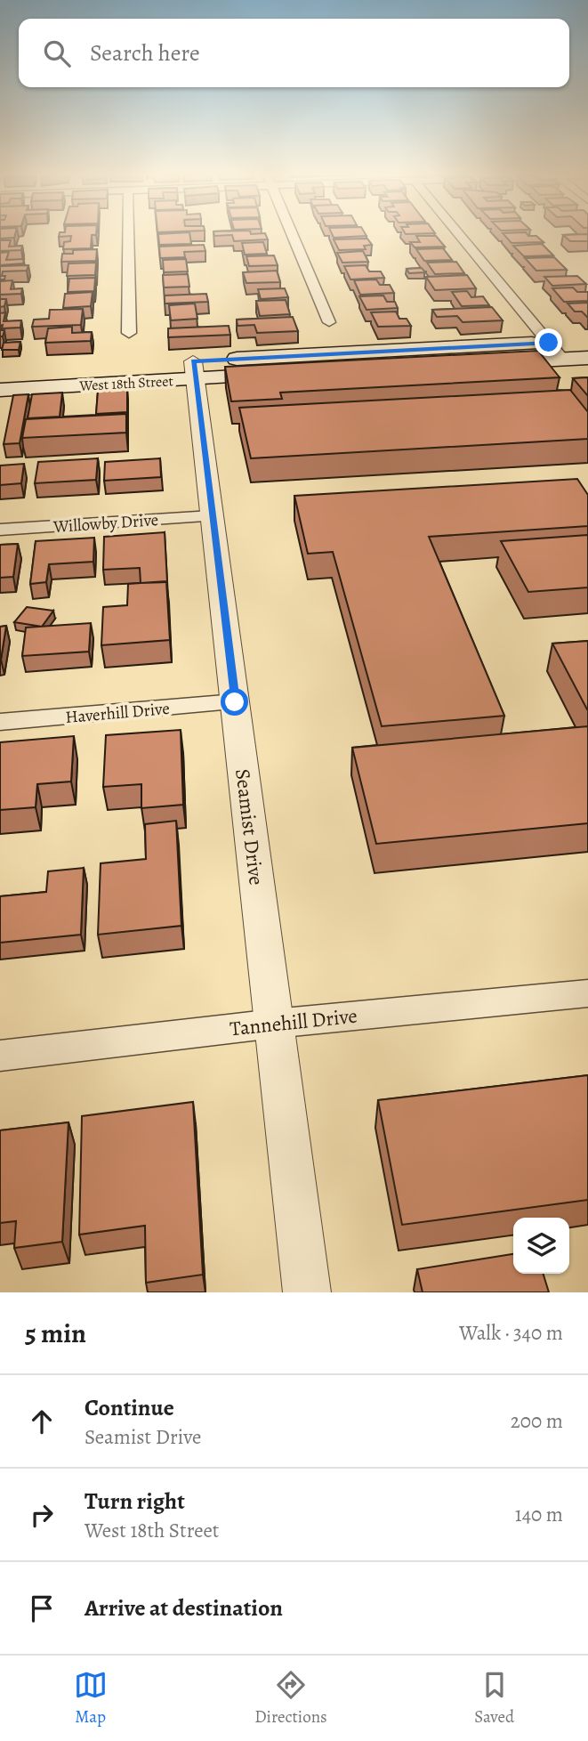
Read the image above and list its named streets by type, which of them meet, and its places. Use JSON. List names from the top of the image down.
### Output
{
  "streets": {
    "main road": ["West 18th Street"],
    "street": [
      "Willowby Drive",
      "Haverhill Drive",
      "Seamist Drive",
      "Tannehill Drive"
    ]
  },
  "crossings": [
    ["West 18th Street", "Seamist Drive"],
    ["Willowby Drive", "Seamist Drive"],
    ["Haverhill Drive", "Seamist Drive"],
    ["Seamist Drive", "Tannehill Drive"]
  ],
  "page": {
    "search": "Search here",
    "heading": ["5 min", "Walk · 340 m"],
    "list": [
      ["Continue", "Seamist Drive", "200 m"],
      ["Turn right", "West 18th Street", "140 m"],
      "Arrive at destination"
    ],
    "nav": ["Map", "Directions", "Saved"]
  }
}
